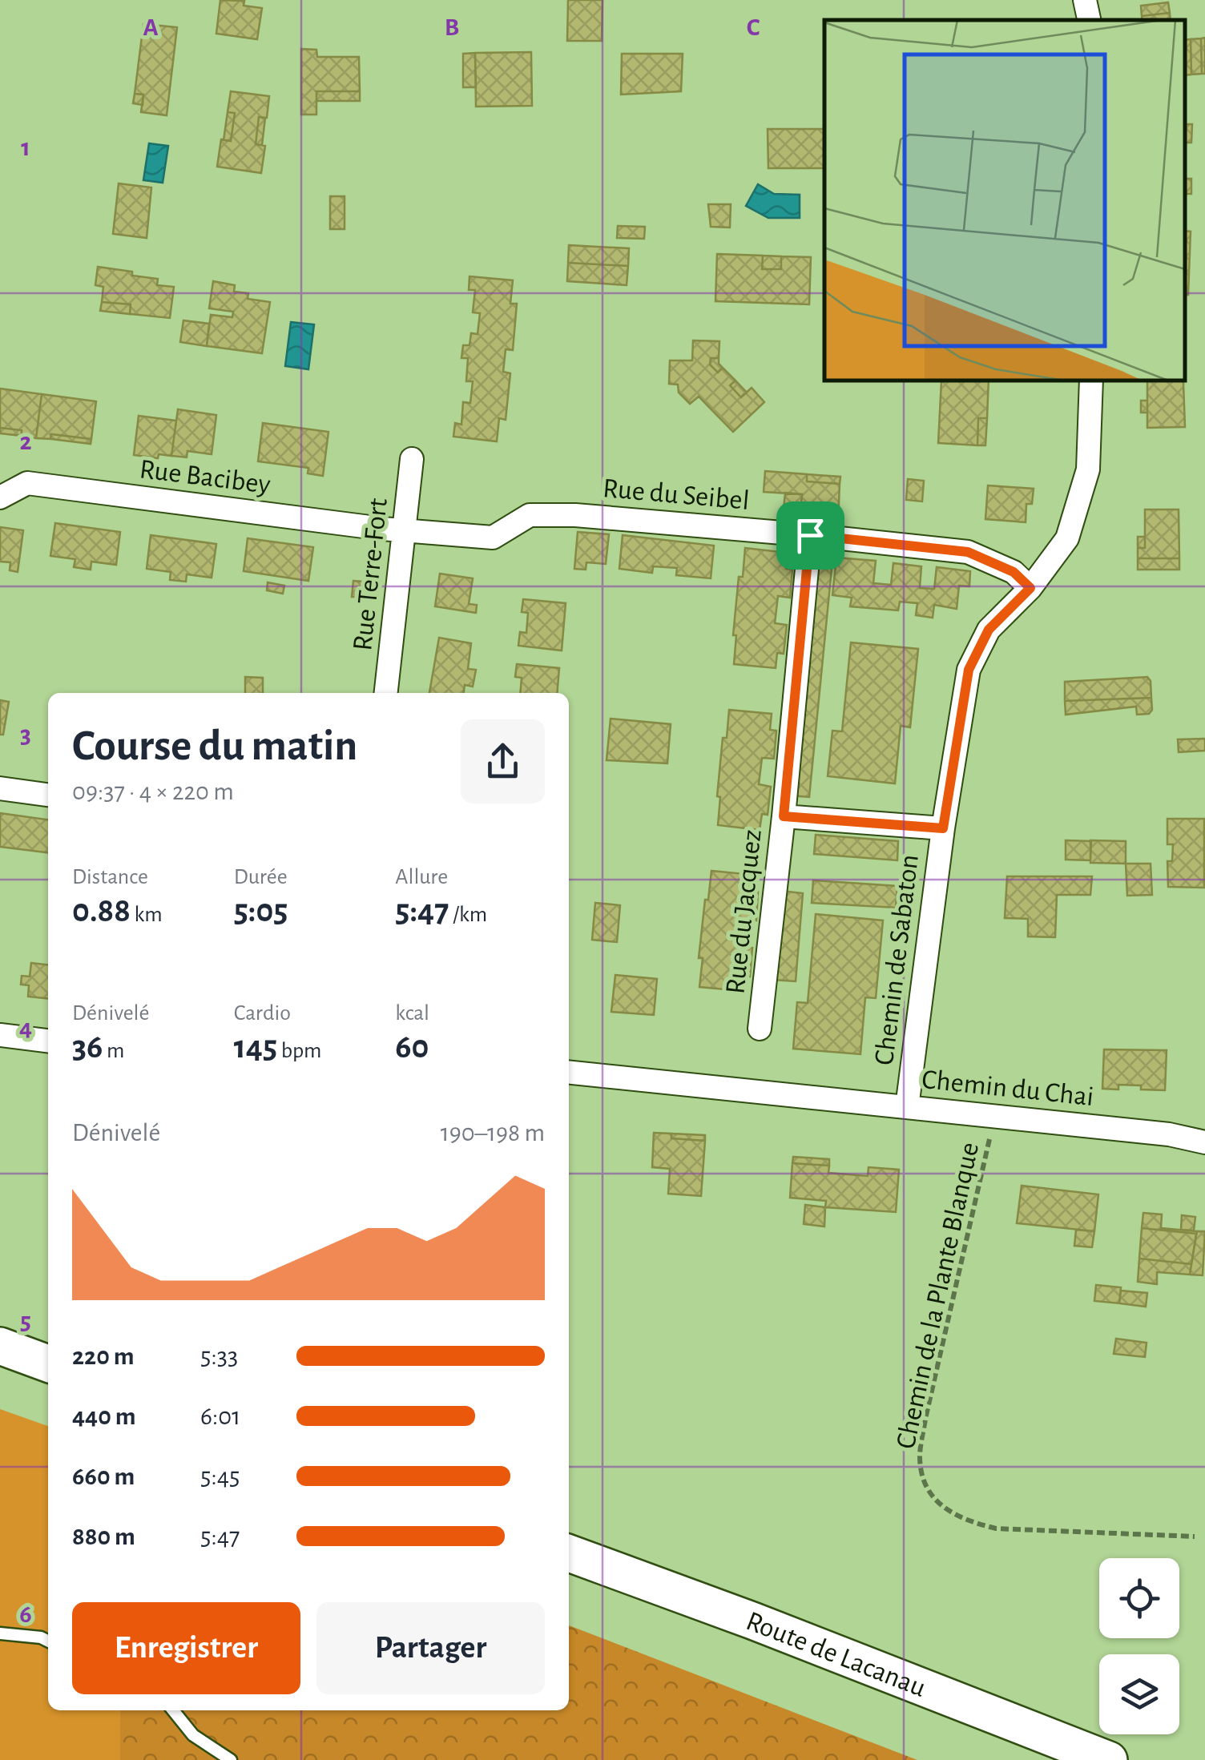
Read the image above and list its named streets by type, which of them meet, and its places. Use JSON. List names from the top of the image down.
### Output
{
  "streets": {
    "main road": ["Route de Lacanau"],
    "street": [
      "Rue Bacibey",
      "Rue du Seibel",
      "Rue Terre-Fort",
      "Rue du Jacquez",
      "Chemin de Sabaton",
      "Chemin du Chai"
    ],
    "path": ["Chemin de la Plante Blanque"]
  },
  "crossings": [
    ["Rue Bacibey", "Rue du Seibel"],
    ["Rue Bacibey", "Rue Terre-Fort"],
    ["Rue du Seibel", "Rue Terre-Fort"],
    ["Rue du Seibel", "Chemin de Sabaton"],
    ["Rue du Jacquez", "Chemin de Sabaton"],
    ["Chemin de Sabaton", "Chemin du Chai"],
    ["Chemin du Chai", "Chemin de la Plante Blanque"]
  ],
  "page": {
    "heading": ["Course du matin", "09:37 · 4 × 220 m"],
    "stats": [
      ["Distance", "0.88 km"],
      ["Durée", "5:05"],
      ["Allure", "5:47 /km"],
      ["Dénivelé", "36 m"],
      ["Cardio", "145 bpm"],
      ["kcal", "60"]
    ],
    "chart": ["Dénivelé", "190–198 m"],
    "list": [
      {
        "name": "220 m",
        "note": "5:33"
      },
      {
        "name": "440 m",
        "note": "6:01"
      },
      {
        "name": "660 m",
        "note": "5:45"
      },
      {
        "name": "880 m",
        "note": "5:47"
      }
    ],
    "buttons": ["Enregistrer", "Partager"]
  },
  "grid": {
    "columns": ["A", "B", "C"],
    "rows": [
      "1",
      "2",
      "3",
      "4",
      "5",
      "6"
    ]
  }
}
